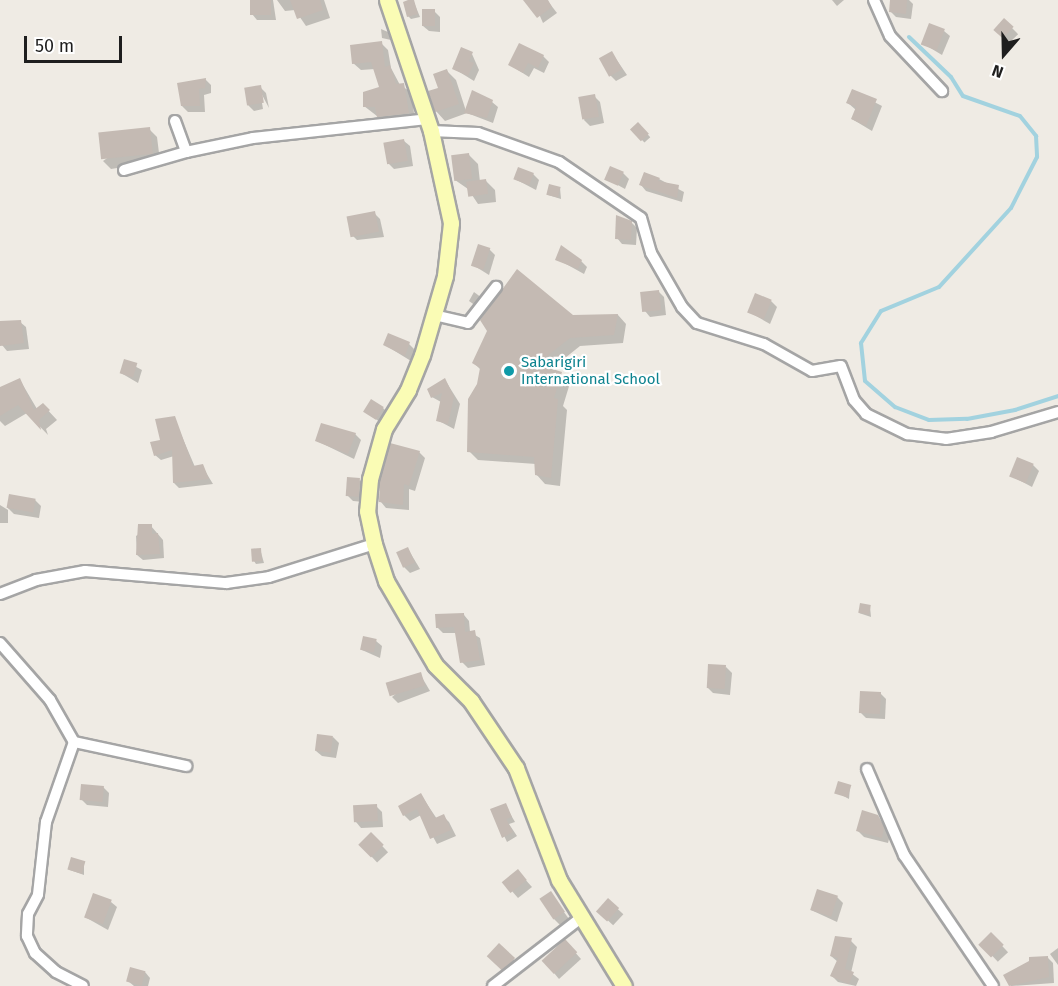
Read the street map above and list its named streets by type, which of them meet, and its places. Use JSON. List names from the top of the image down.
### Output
{
  "places": ["Sabarigiri International School"],
  "scale_bar": "50 m",
  "north": "bottom"
}
